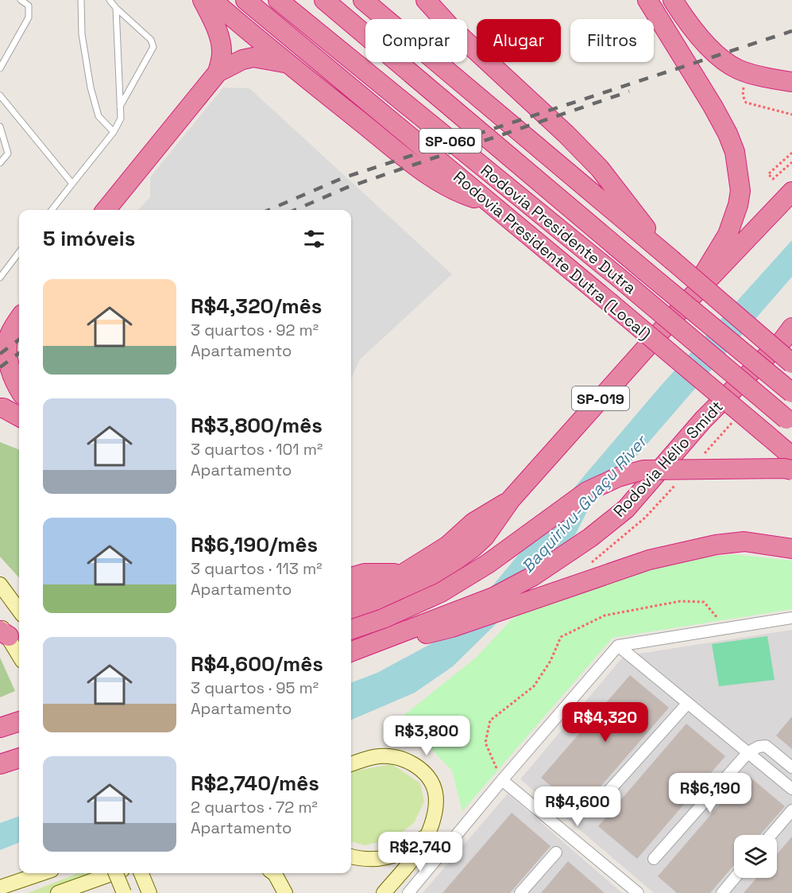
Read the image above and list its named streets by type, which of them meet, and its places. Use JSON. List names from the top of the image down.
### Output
{
  "streets": {
    "highway": [
      "SP-060",
      "Rodovia Presidente Dutra",
      "Rodovia Presidente Dutra (Local)",
      "SP-019",
      "Rodovia Hélio Smidt"
    ]
  },
  "water": ["Baquirivu-Guaçu River"],
  "page": {
    "chip": ["Comprar", "Alugar", "Filtros"],
    "heading": "5 imóveis",
    "list": [
      {
        "name": "R$4,320/mês",
        "note": "3 quartos · 92 m² · Apartamento"
      },
      {
        "name": "R$3,800/mês",
        "note": "3 quartos · 101 m² · Apartamento"
      },
      {
        "name": "R$6,190/mês",
        "note": "3 quartos · 113 m² · Apartamento"
      },
      {
        "name": "R$4,600/mês",
        "note": "3 quartos · 95 m² · Apartamento"
      },
      {
        "name": "R$2,740/mês",
        "note": "2 quartos · 72 m² · Apartamento"
      }
    ],
    "price": [
      "R$4,320",
      "R$3,800",
      "R$6,190",
      "R$4,600",
      "R$2,740"
    ]
  }
}
